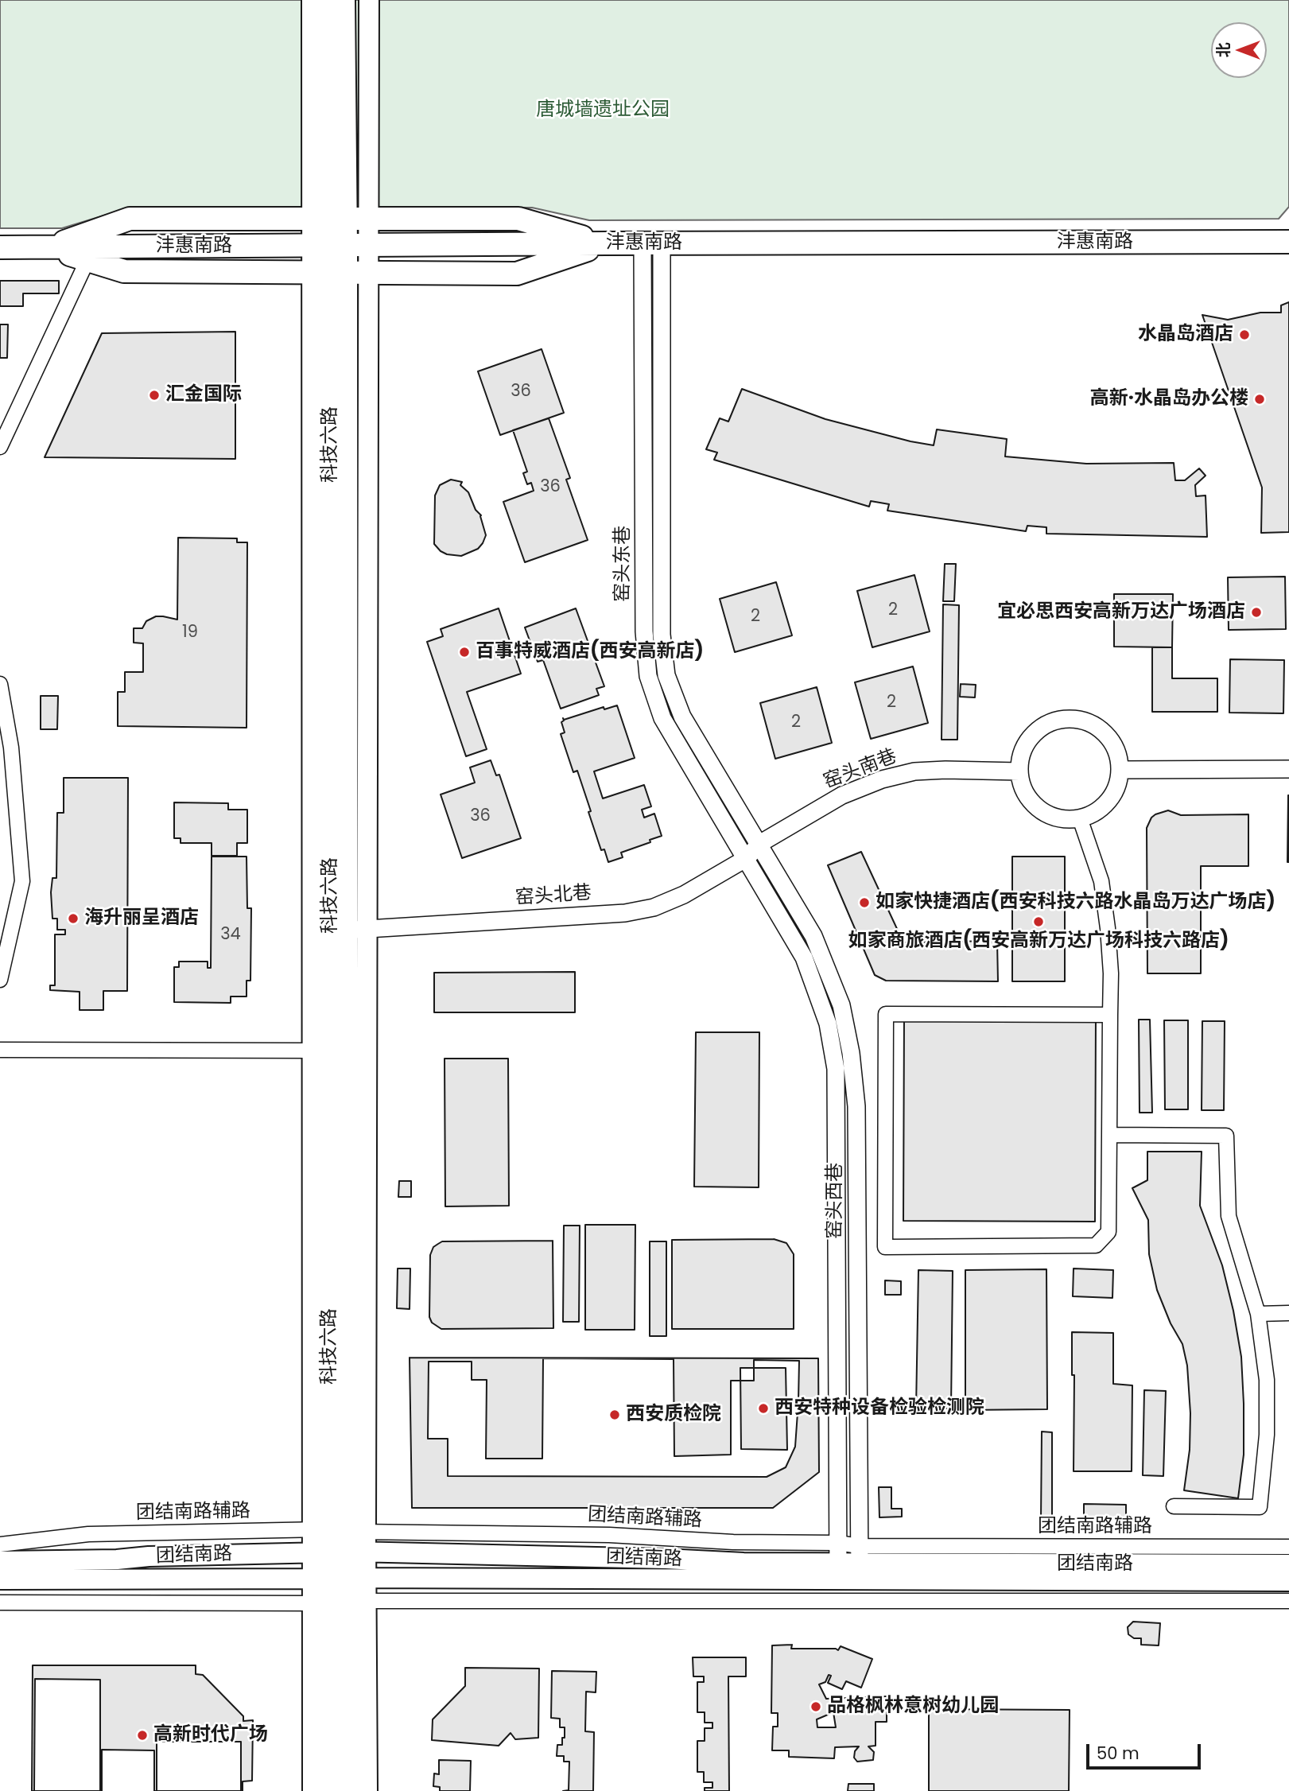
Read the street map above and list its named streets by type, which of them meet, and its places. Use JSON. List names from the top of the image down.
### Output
{
  "streets": {
    "main road": ["沣惠南路", "科技六路", "团结南路"],
    "street": [
      "窑头东巷",
      "窑头南巷",
      "窑头北巷",
      "窑头西巷",
      "团结南路辅路"
    ]
  },
  "crossings": [
    ["沣惠南路", "科技六路"],
    ["沣惠南路", "窑头东巷"],
    ["科技六路", "窑头北巷"],
    ["科技六路", "团结南路辅路"],
    ["科技六路", "团结南路"],
    ["窑头东巷", "窑头南巷"],
    ["窑头东巷", "窑头北巷"],
    ["窑头东巷", "窑头西巷"],
    ["窑头南巷", "窑头北巷"],
    ["窑头南巷", "窑头西巷"],
    ["窑头北巷", "窑头西巷"],
    ["窑头西巷", "团结南路辅路"],
    ["窑头西巷", "团结南路"],
    ["团结南路辅路", "团结南路"]
  ],
  "parks": ["唐城墙遗址公园"],
  "places": [
    "水晶岛酒店",
    "汇金国际",
    "高新·水晶岛办公楼",
    "宜必思西安高新万达广场酒店",
    "百事特威酒店(西安高新店)",
    "如家快捷酒店(西安科技六路水晶岛万达广场店)",
    "海升丽呈酒店",
    "如家商旅酒店(西安高新万达广场科技六路店)",
    "西安特种设备检验检测院",
    "西安质检院",
    "品格枫林意树幼儿园",
    "高新时代广场"
  ],
  "house_numbers": [
    "36",
    "36",
    "2",
    "2",
    "19",
    "2",
    "2",
    "36",
    "34"
  ],
  "scale_bar": "50 m",
  "north": "left"
}
